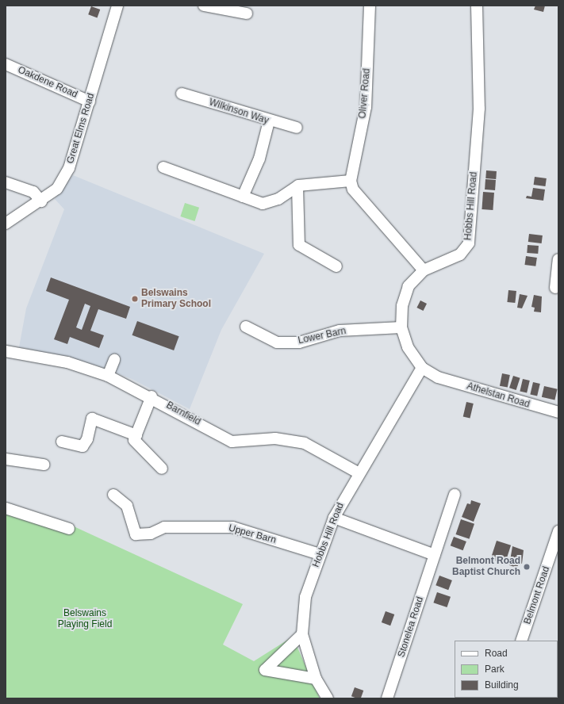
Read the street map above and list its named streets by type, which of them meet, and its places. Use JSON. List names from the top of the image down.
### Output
{
  "streets": {
    "street": [
      "Oakdene Road",
      "Oliver Road",
      "Wilkinson Way",
      "Great Elms Road",
      "Hobbs Hill Road",
      "Lower Barn",
      "Athelstan Road",
      "Barnfield",
      "Upper Barn",
      "Belmont Road",
      "Stonelea Road"
    ]
  },
  "crossings": [
    ["Oakdene Road", "Great Elms Road"],
    ["Hobbs Hill Road", "Lower Barn"],
    ["Hobbs Hill Road", "Athelstan Road"],
    ["Hobbs Hill Road", "Barnfield"],
    ["Hobbs Hill Road", "Upper Barn"]
  ],
  "parks": ["Belswains Playing Field"],
  "places": ["Belswains Primary School", "Belmont Road Baptist Church"],
  "legend": ["Road", "Park", "Building"]
}
